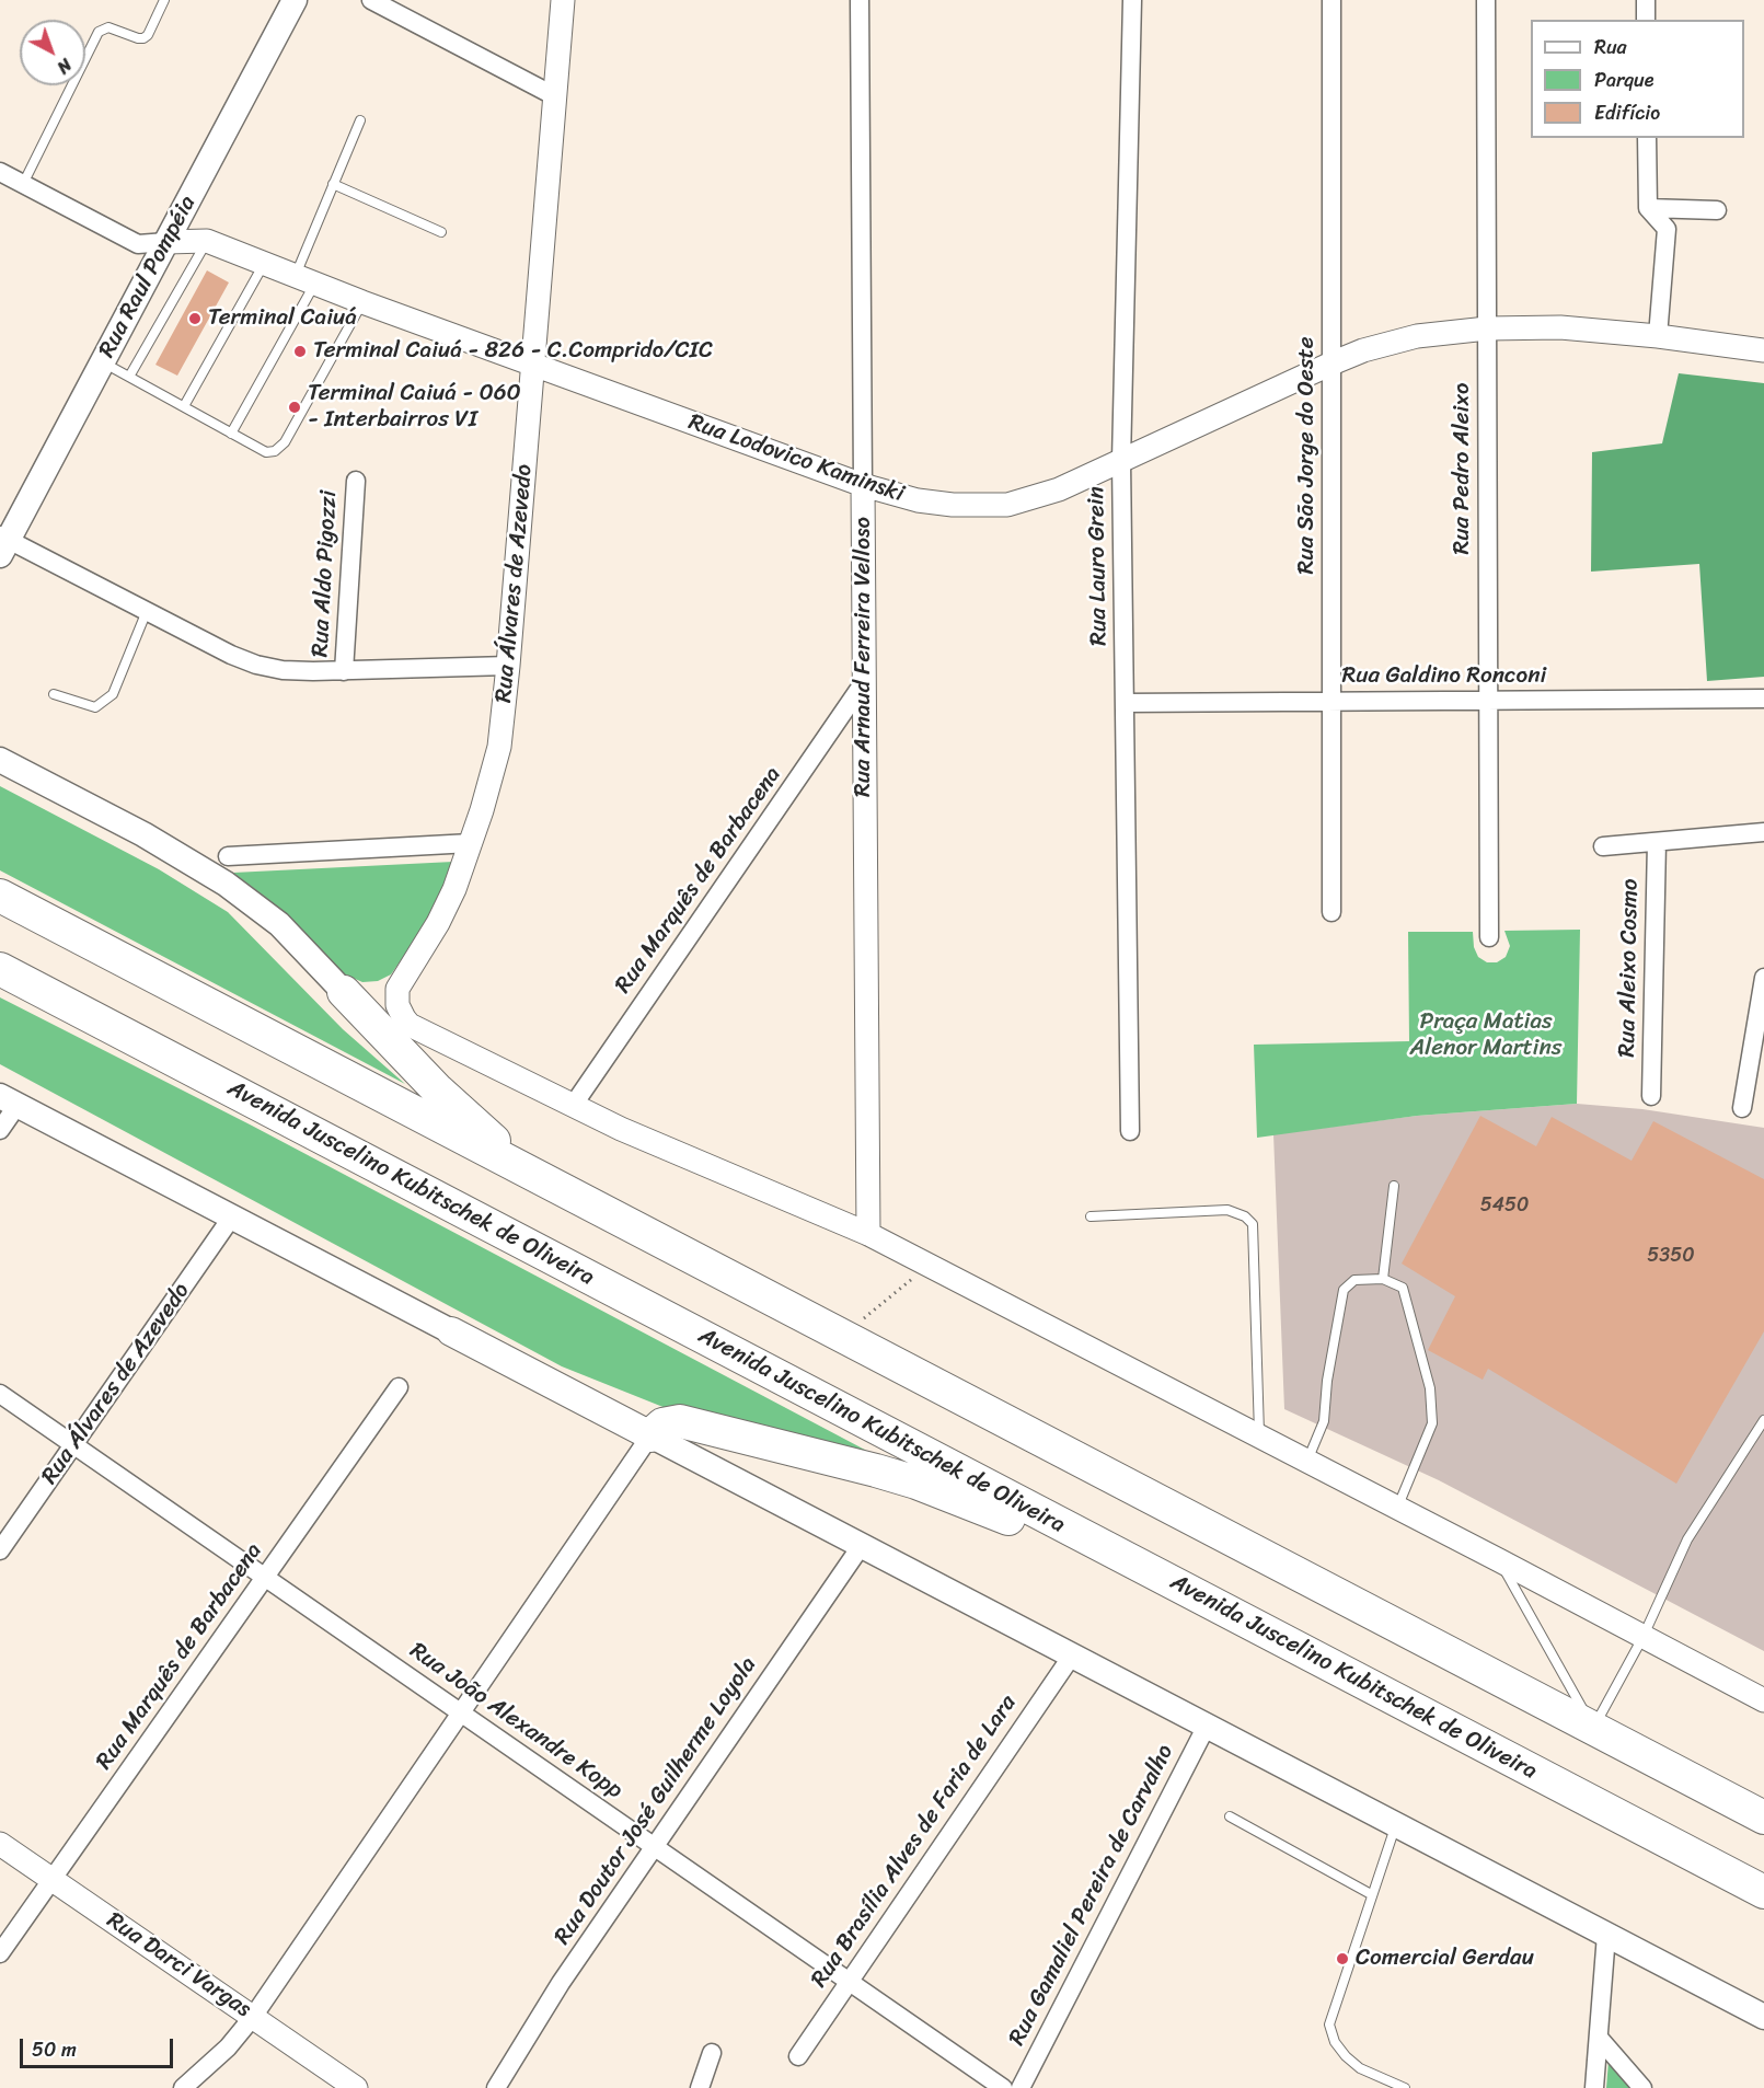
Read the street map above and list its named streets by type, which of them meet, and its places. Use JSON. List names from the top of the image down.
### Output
{
  "streets": {
    "highway": ["Avenida Juscelino Kubitschek de Oliveira"],
    "main road": ["Rua Raul Pompéia"],
    "street": [
      "Rua São Jorge do Oeste",
      "Rua Lodovico Kaminski",
      "Rua Pedro Aleixo",
      "Rua Lauro Grein",
      "Rua Aldo Pigozzi",
      "Rua Álvares de Azevedo",
      "Rua Arnaud Ferreira Velloso",
      "Rua Galdino Ronconi",
      "Rua Marquês de Barbacena",
      "Rua Aleixo Cosmo",
      "Rua João Alexandre Kopp",
      "Rua Doutor José Guilherme Loyola",
      "Rua Brasília Alves de Faria de Lara",
      "Rua Gamaliel Pereira de Carvalho",
      "Rua Darci Vargas"
    ]
  },
  "crossings": [
    ["Rua Raul Pompéia", "Rua Lodovico Kaminski"],
    ["Rua São Jorge do Oeste", "Rua Lodovico Kaminski"],
    ["Rua São Jorge do Oeste", "Rua Galdino Ronconi"],
    ["Rua Lodovico Kaminski", "Rua Pedro Aleixo"],
    ["Rua Lodovico Kaminski", "Rua Lauro Grein"],
    ["Rua Lodovico Kaminski", "Rua Álvares de Azevedo"],
    ["Rua Lodovico Kaminski", "Rua Arnaud Ferreira Velloso"],
    ["Rua Pedro Aleixo", "Rua Galdino Ronconi"],
    ["Rua Lauro Grein", "Rua Galdino Ronconi"],
    ["Rua Álvares de Azevedo", "Rua Marquês de Barbacena"],
    ["Rua Álvares de Azevedo", "Rua João Alexandre Kopp"],
    ["Rua Arnaud Ferreira Velloso", "Rua Marquês de Barbacena"],
    ["Rua Marquês de Barbacena", "Rua João Alexandre Kopp"],
    ["Rua Marquês de Barbacena", "Rua Darci Vargas"],
    ["Rua João Alexandre Kopp", "Rua Doutor José Guilherme Loyola"],
    ["Rua João Alexandre Kopp", "Rua Brasília Alves de Faria de Lara"]
  ],
  "parks": ["Praça Matias Alenor Martins"],
  "places": [
    "Terminal Caiuá",
    "Terminal Caiuá - 826 - C.Comprido/CIC",
    "Terminal Caiuá - 060 - Interbairros VI",
    "Comercial Gerdau"
  ],
  "house_numbers": ["5450", "5350"],
  "legend": ["Rua", "Parque", "Edifício"],
  "scale_bar": "50 m",
  "north": "bottom right"
}
